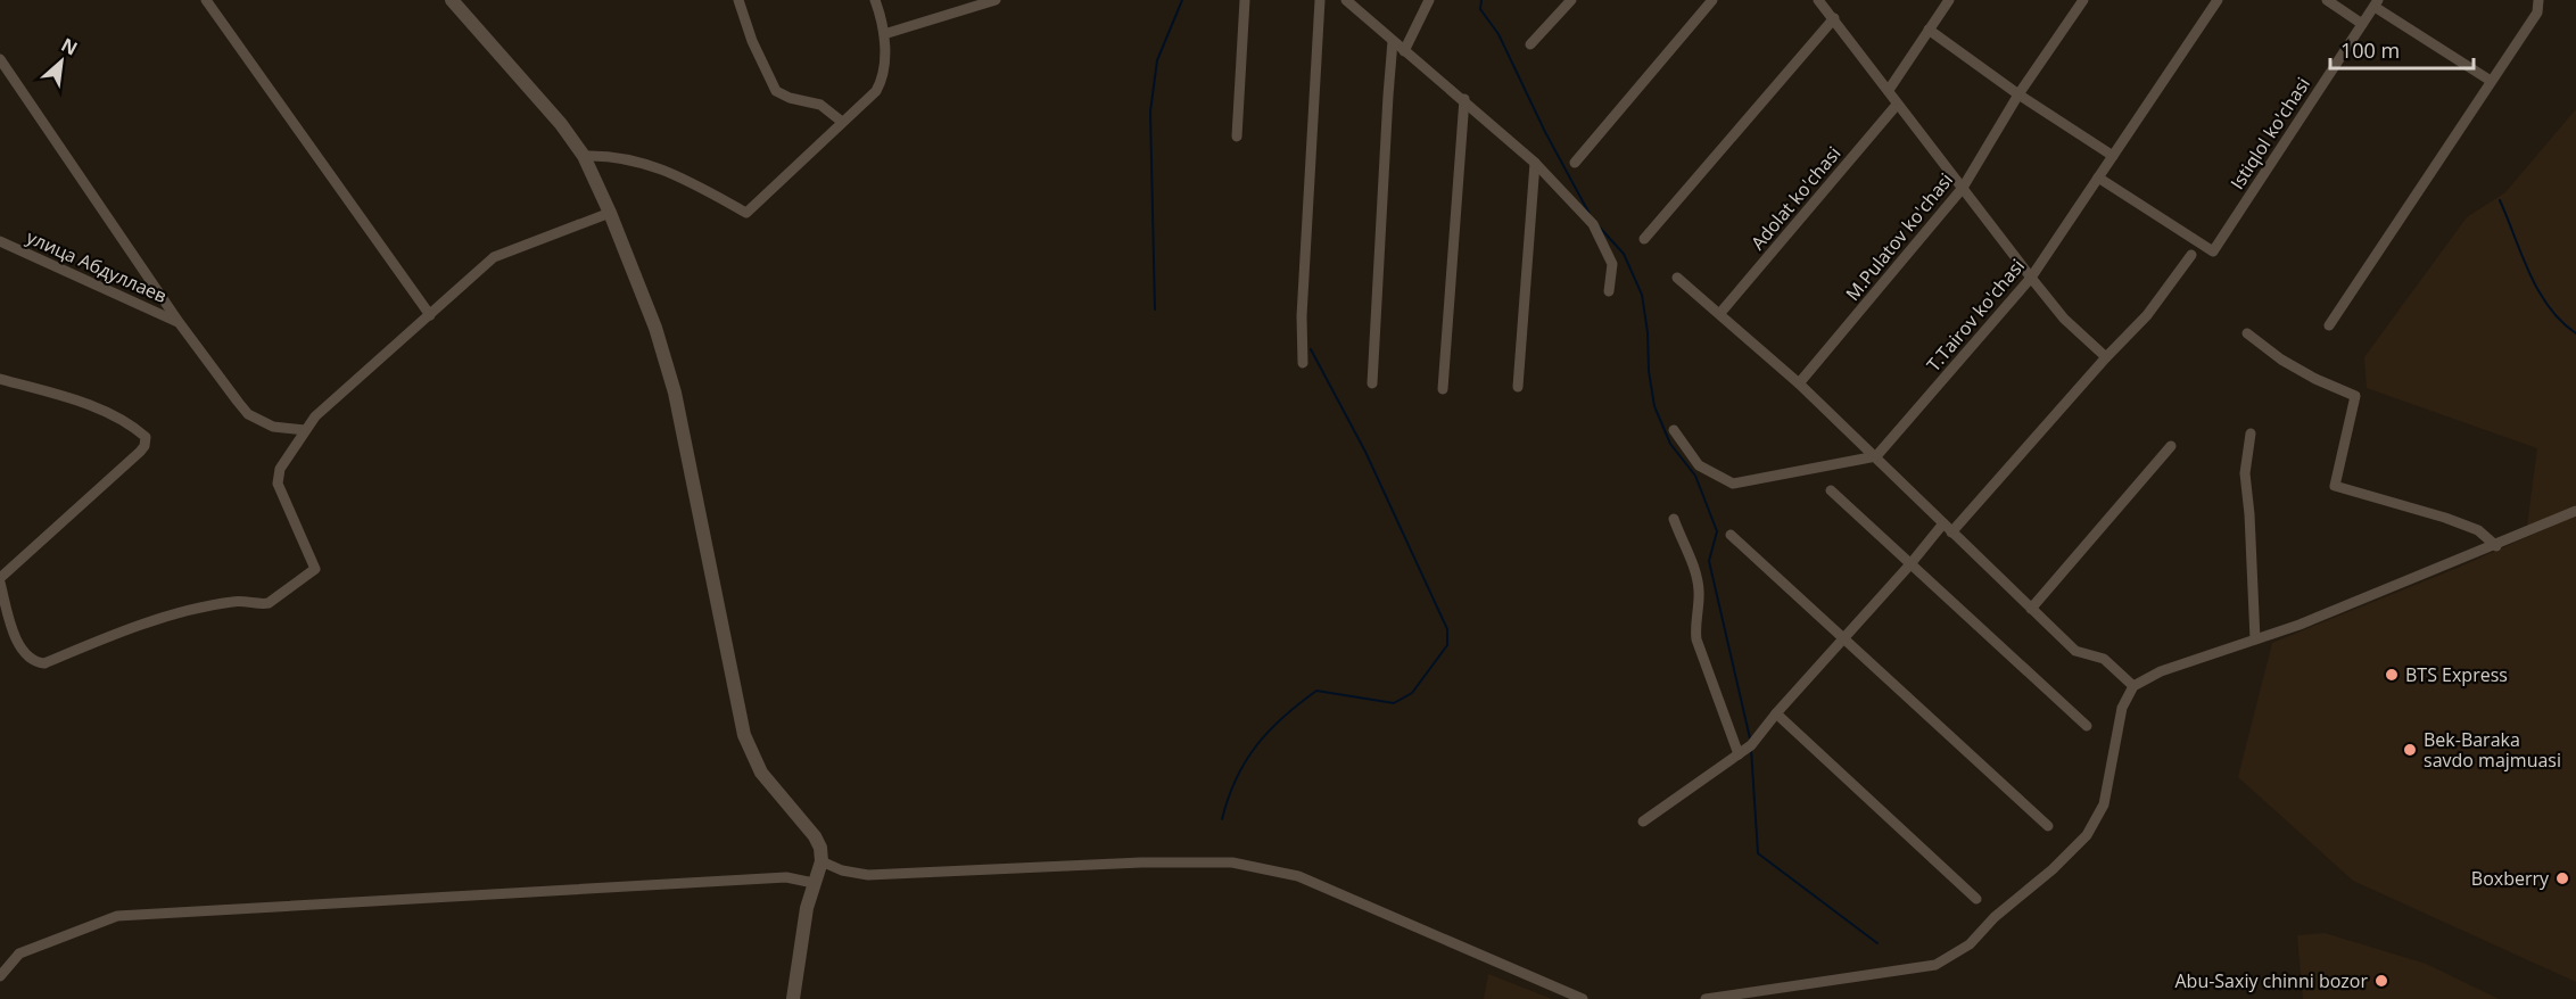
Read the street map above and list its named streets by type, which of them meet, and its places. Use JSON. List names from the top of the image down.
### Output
{
  "streets": {
    "street": [
      "Istiqlol ko'chasi",
      "Adolat ko'chasi",
      "M.Pulatov ko'chasi",
      "улица Абдуллаев",
      "T.Tairov ko'chasi"
    ]
  },
  "crossings": [
    ["Istiqlol ko'chasi", "T.Tairov ko'chasi"]
  ],
  "places": [
    "BTS Express",
    "Bek-Baraka savdo majmuasi",
    "Boxberry",
    "Abu-Saxiy chinni bozor"
  ],
  "scale_bar": "100 m",
  "north": "top right"
}
